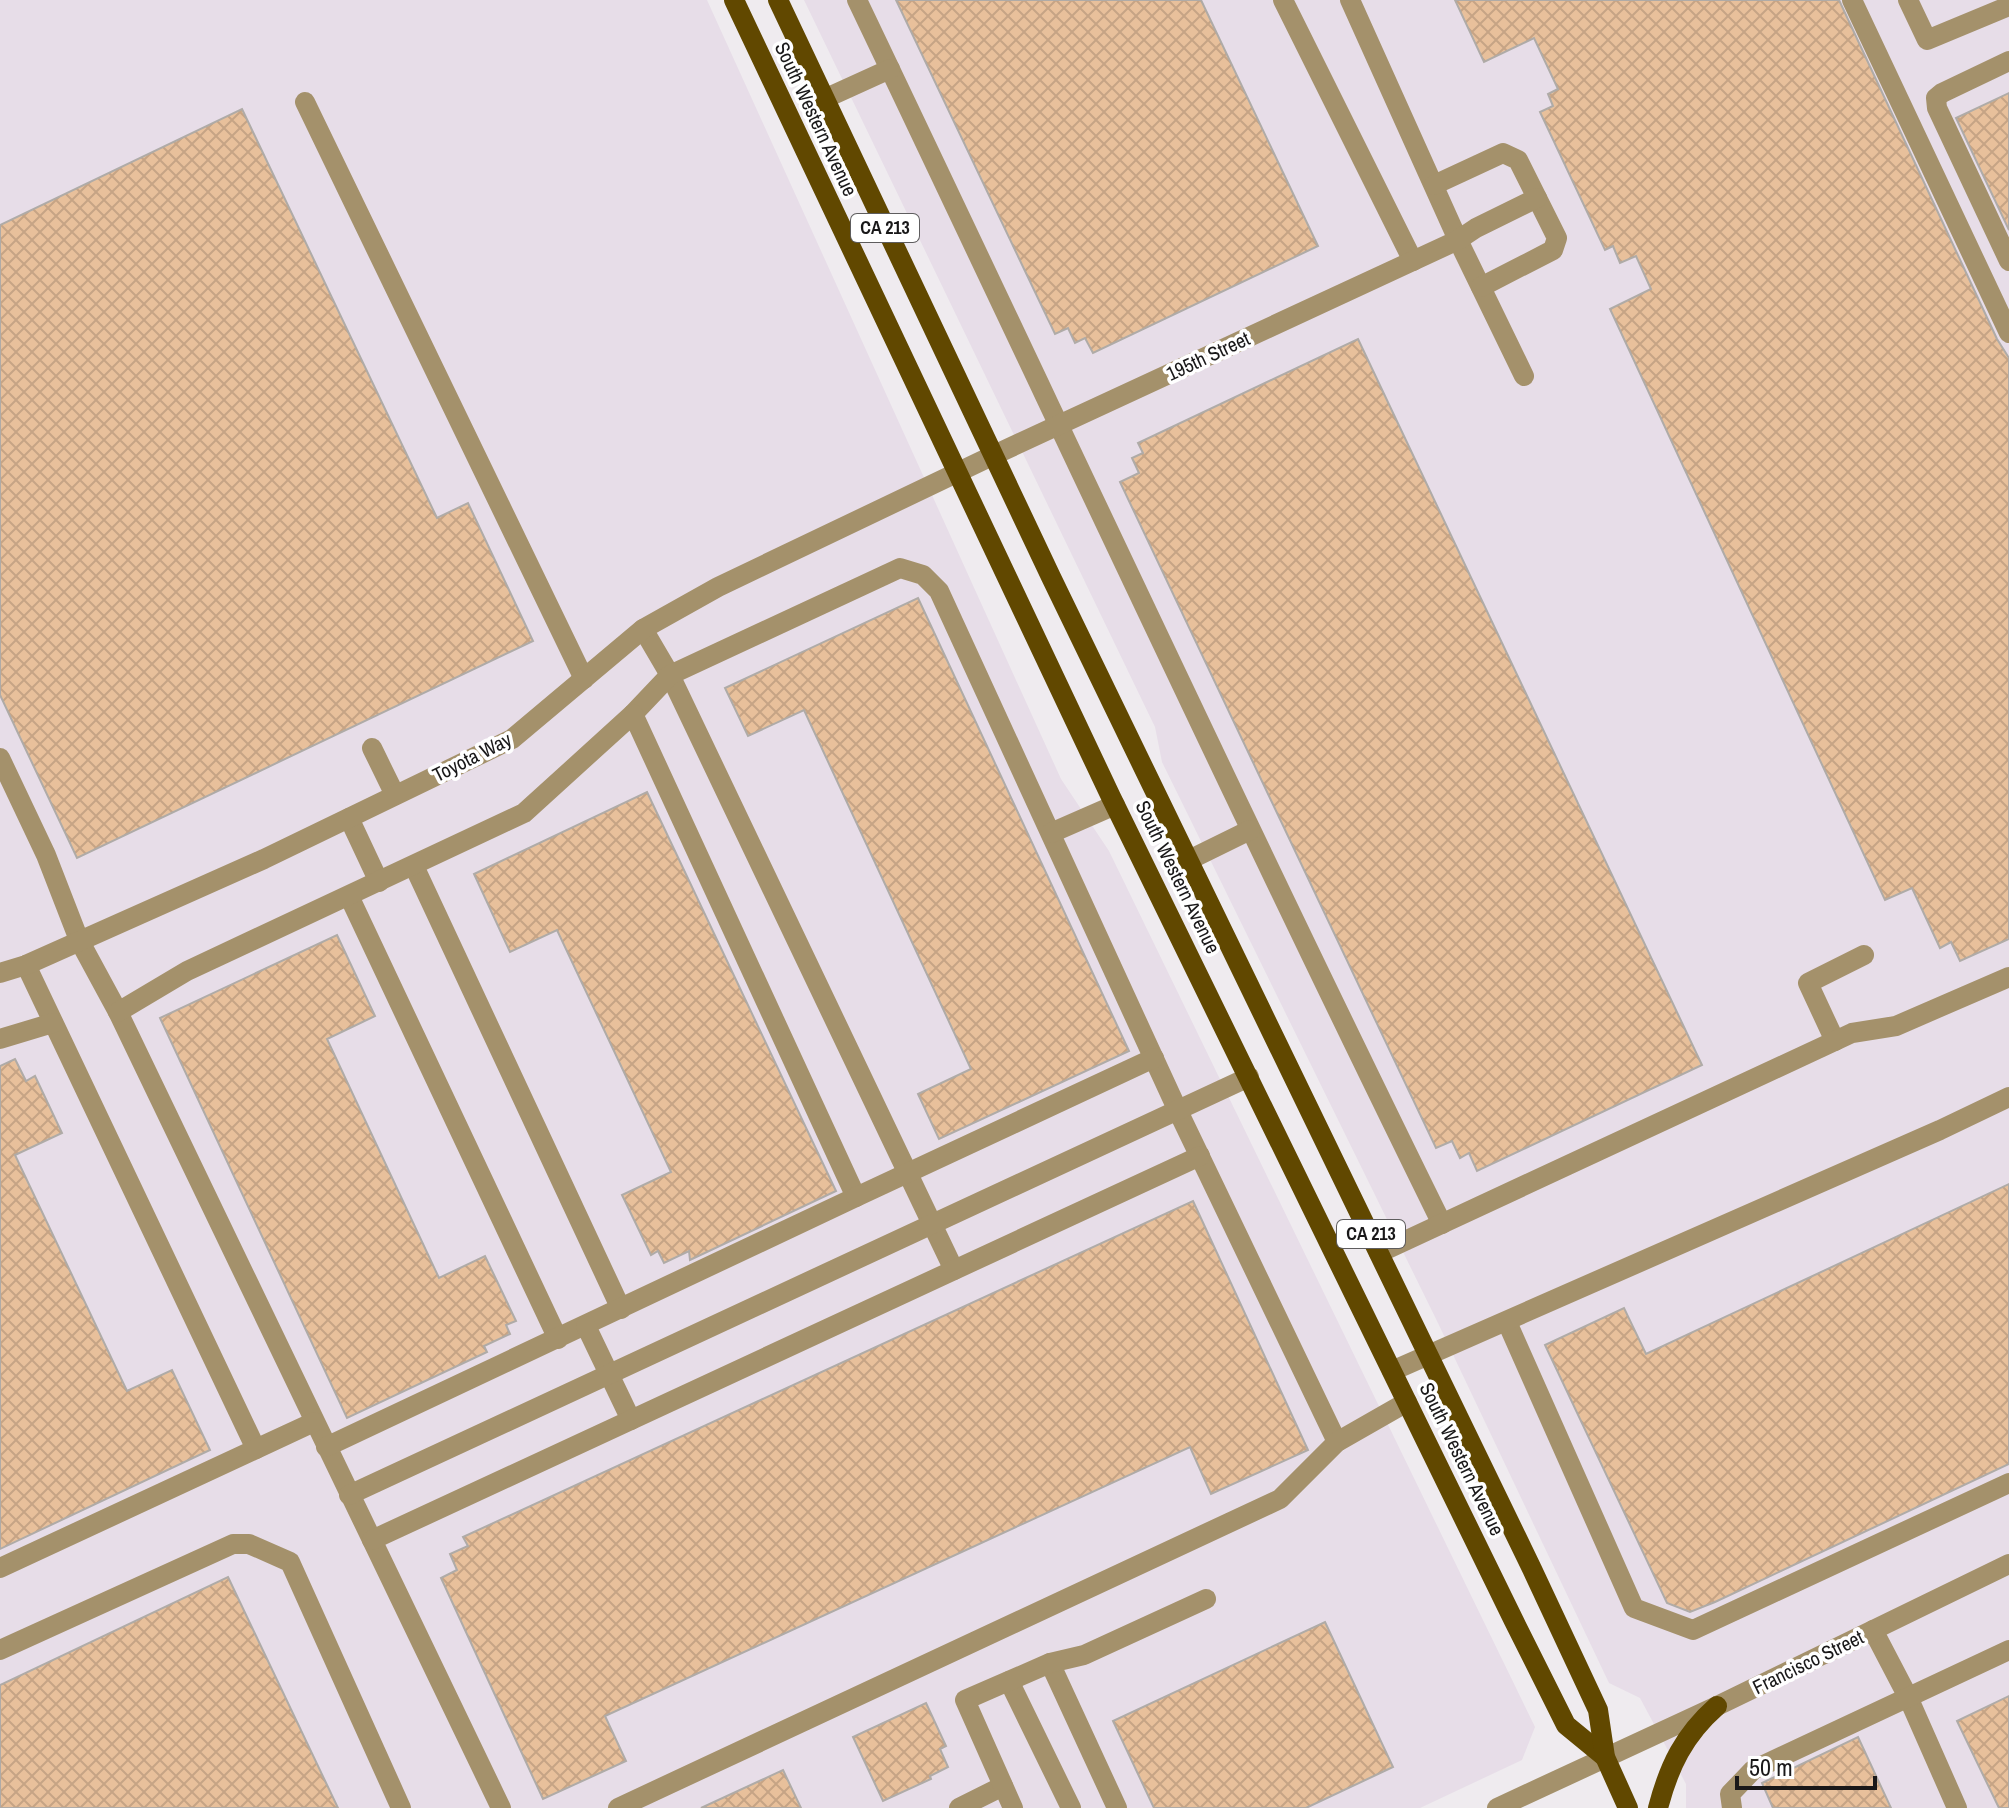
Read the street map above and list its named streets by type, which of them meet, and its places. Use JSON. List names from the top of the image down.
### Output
{
  "streets": {
    "main road": ["South Western Avenue", "CA 213"],
    "street": ["195th Street", "Toyota Way", "Francisco Street"]
  },
  "crossings": [
    ["South Western Avenue", "195th Street"],
    ["South Western Avenue", "Toyota Way"],
    ["South Western Avenue", "Francisco Street"],
    ["195th Street", "Toyota Way"]
  ],
  "scale_bar": "50 m"
}
